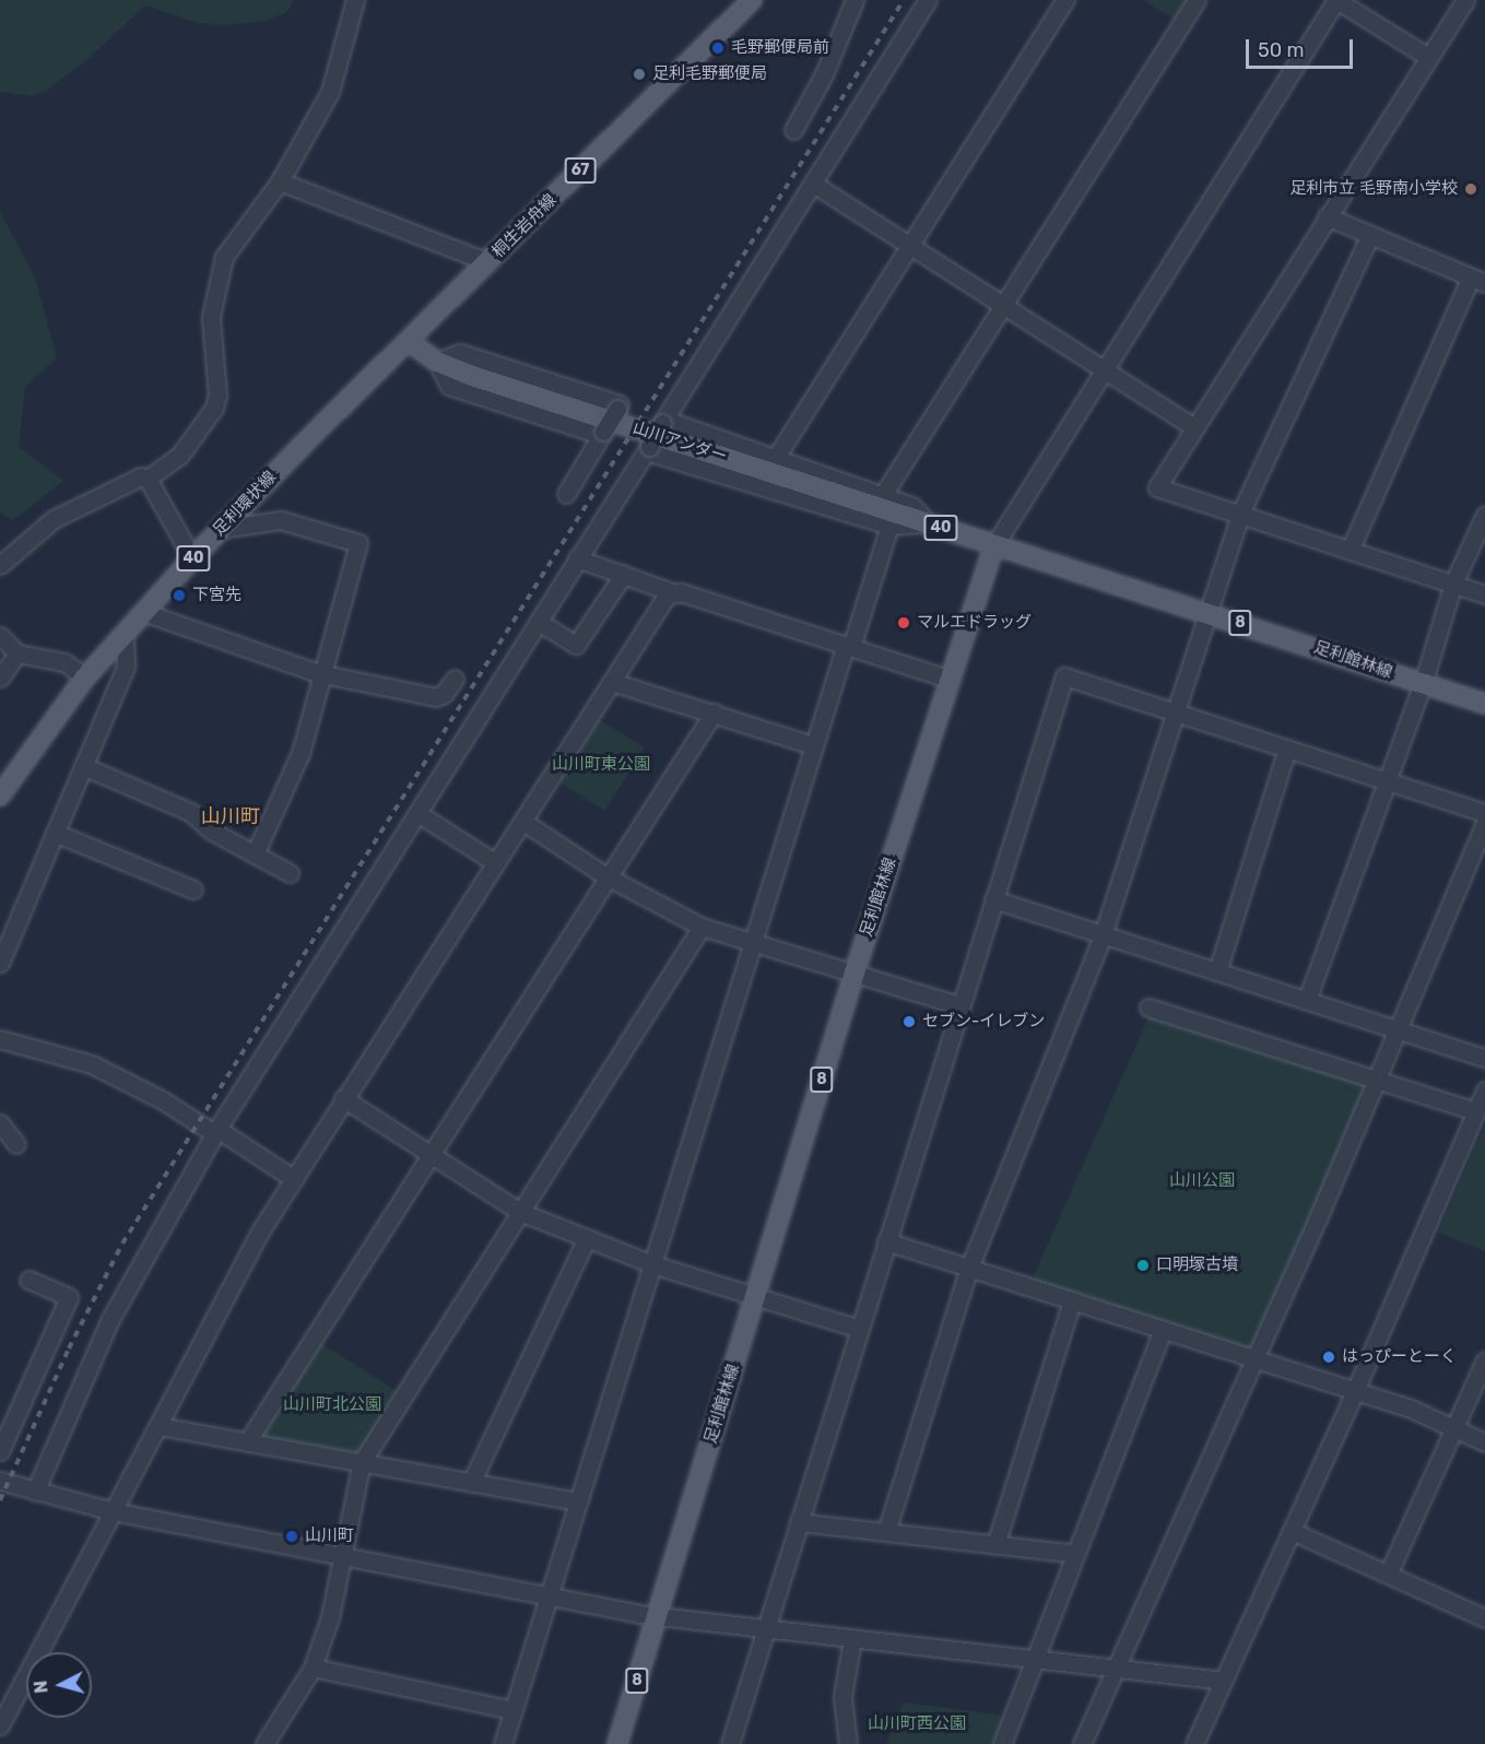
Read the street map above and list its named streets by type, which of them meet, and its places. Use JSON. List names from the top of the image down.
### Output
{
  "streets": {
    "main road": [
      "67",
      "桐生岩舟線",
      "山川アンダー",
      "足利環状線",
      "40",
      "8",
      "足利館林線"
    ]
  },
  "crossings": [
    ["桐生岩舟線", "足利環状線"],
    ["桐生岩舟線", "40"],
    ["山川アンダー", "40"],
    ["足利環状線", "40"],
    ["40", "足利館林線"]
  ],
  "districts": ["山川町"],
  "parks": [
    "山川町東公園",
    "山川公園",
    "山川町北公園",
    "山川町西公園"
  ],
  "places": [
    "毛野郵便局前",
    "足利毛野郵便局",
    "足利市立 毛野南小学校",
    "下宮先",
    "マルエドラッグ",
    "セブン-イレブン",
    "口明塚古墳",
    "はっぴーとーく",
    "山川町"
  ],
  "scale_bar": "50 m",
  "north": "left"
}
